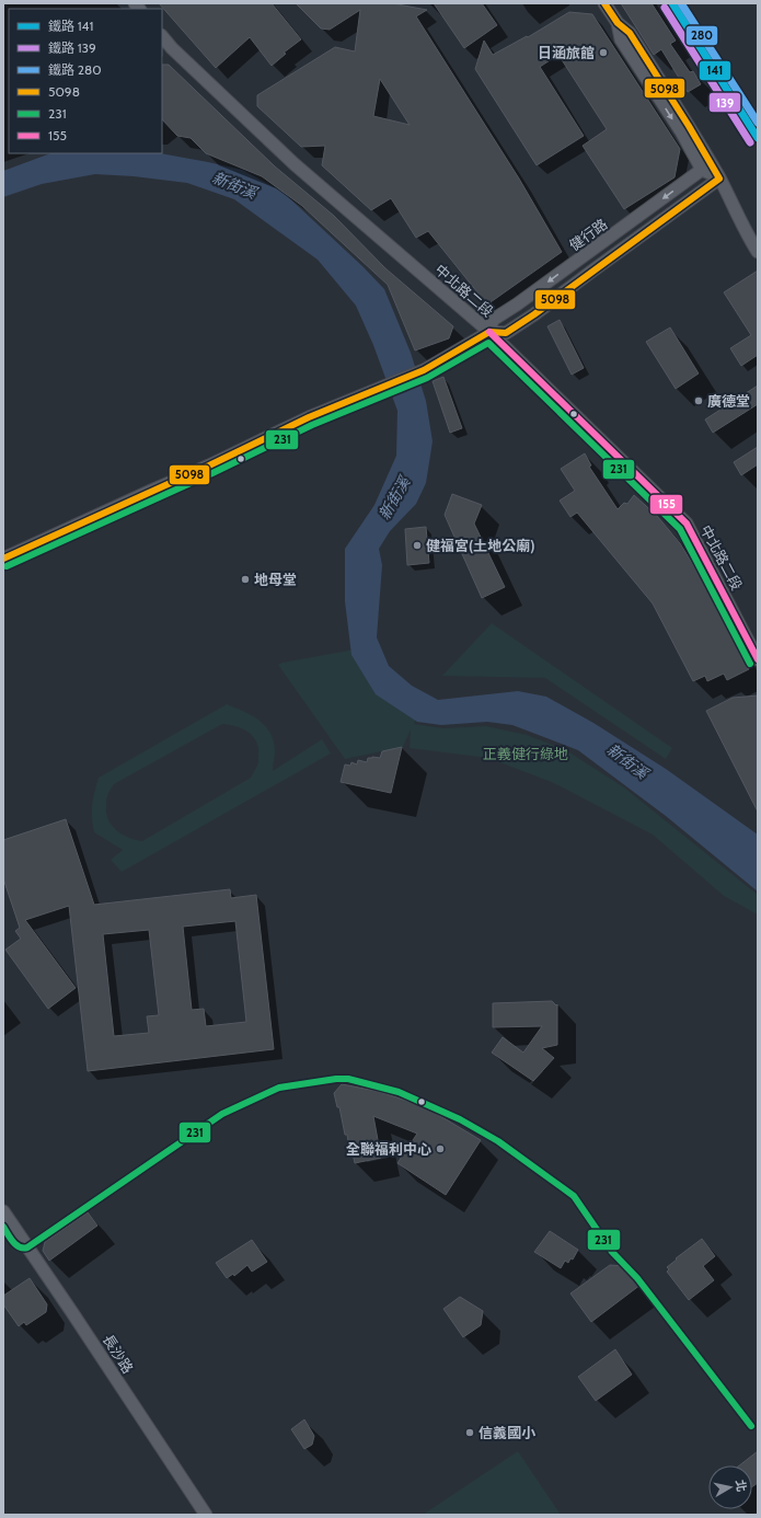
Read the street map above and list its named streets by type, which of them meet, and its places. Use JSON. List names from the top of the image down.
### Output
{
  "streets": {
    "street": ["健行路", "中北路二段", "長沙路"]
  },
  "crossings": [
    ["健行路", "中北路二段"]
  ],
  "water": ["新街溪"],
  "parks": ["正義健行綠地"],
  "places": [
    "日涵旅館",
    "廣德堂",
    "健福宮(土地公廟)",
    "地母堂",
    "全聯福利中心",
    "信義國小"
  ],
  "lines": [
    "rail line 141",
    "rail line 280",
    "transit line 5098",
    "rail line 139",
    "transit line 155",
    "transit line 231"
  ],
  "legend": [
    "鐵路 141",
    "鐵路 139",
    "鐵路 280",
    "5098",
    "231",
    "155"
  ],
  "north": "right"
}
